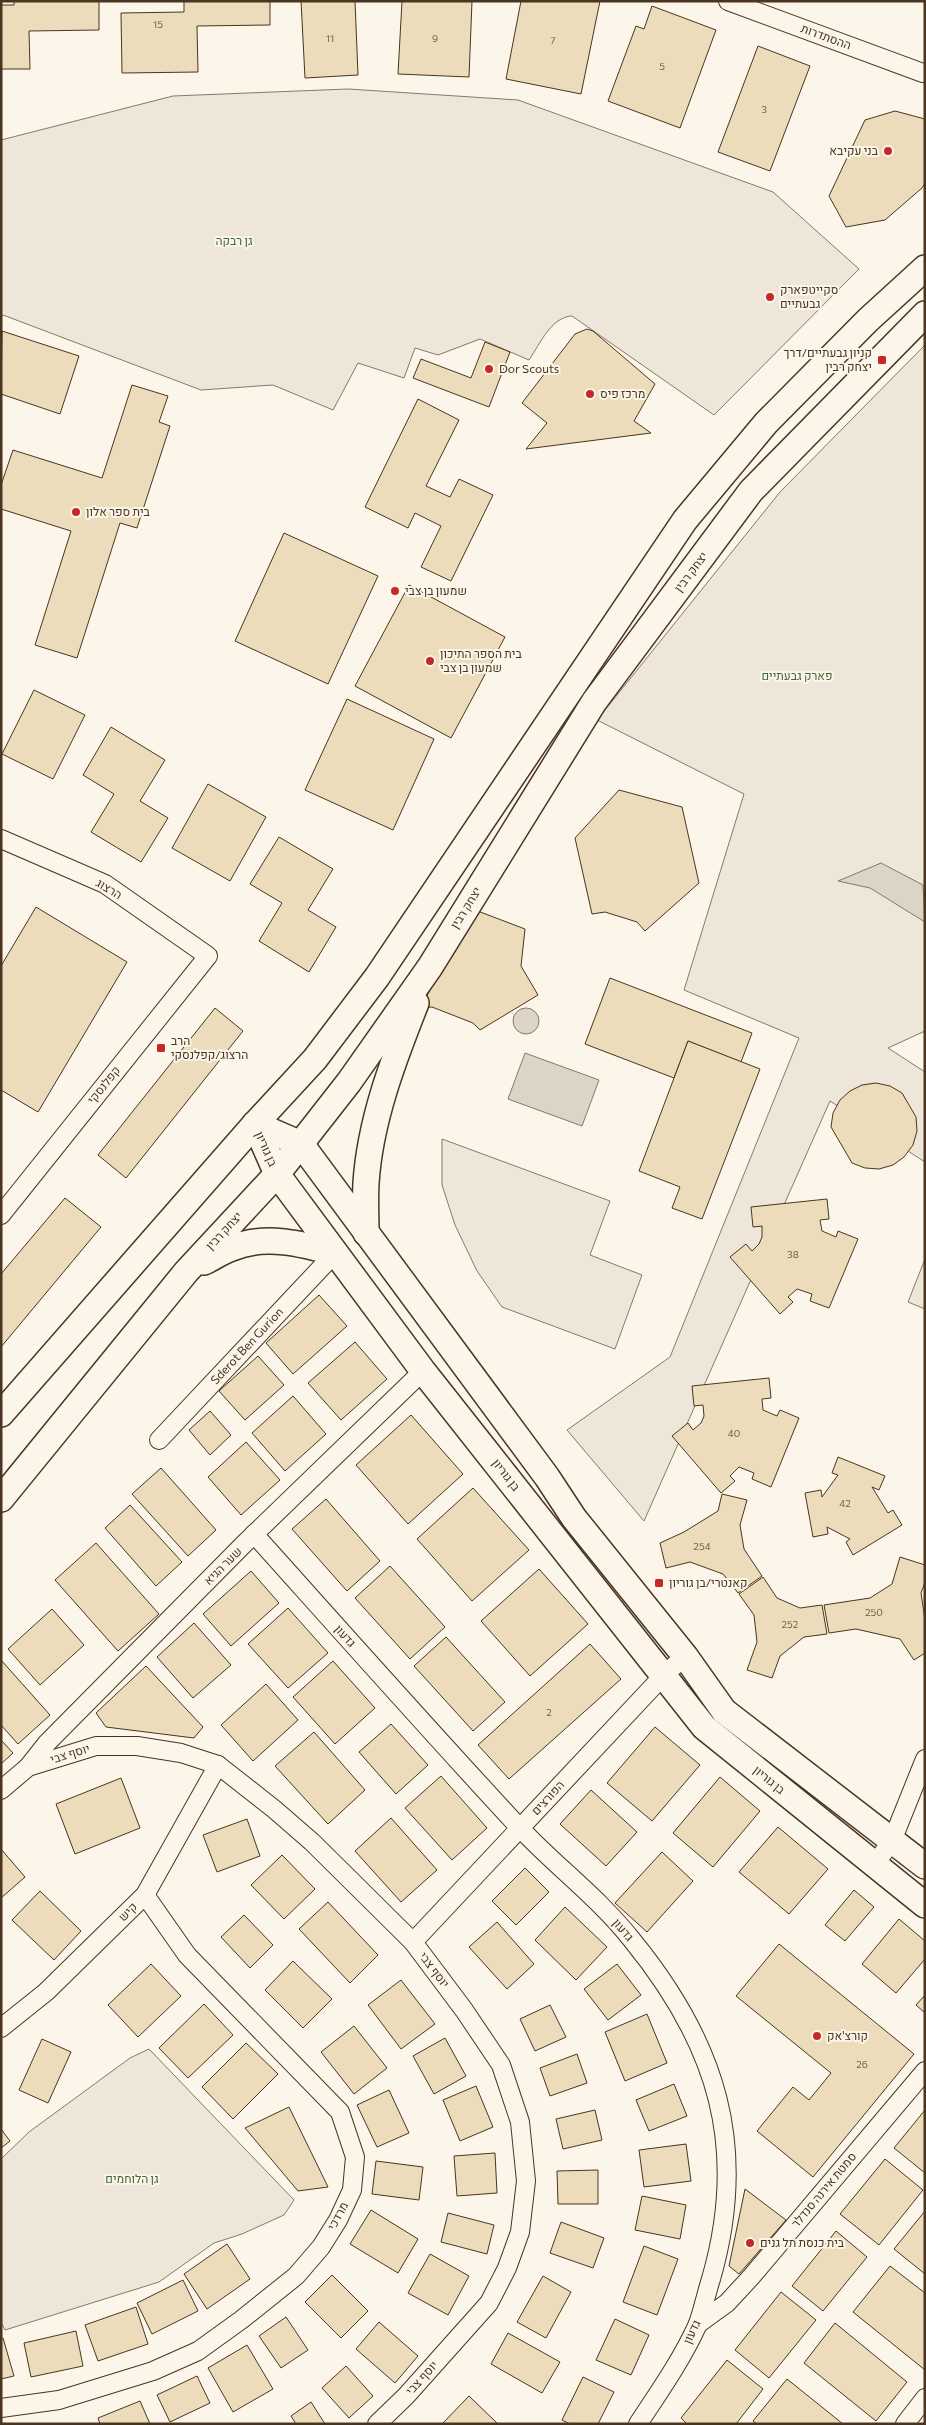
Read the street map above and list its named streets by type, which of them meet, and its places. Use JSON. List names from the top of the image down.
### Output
{
  "streets": {
    "main road": ["יצחק רבין", "בן גוריון"],
    "street": [
      "ההסתדרות",
      "הרצוג",
      "קפלנסקי",
      "Sderot Ben Gurion",
      "שער הגיא",
      "גדעון",
      "יוסף צבי",
      "הפורצים",
      "קיש",
      "סמטת אירנה סנדלר",
      "מרדכי"
    ]
  },
  "crossings": [
    ["יצחק רבין", "בן גוריון"],
    ["הרצוג", "קפלנסקי"],
    ["בן גוריון", "Sderot Ben Gurion"],
    ["בן גוריון", "שער הגיא"],
    ["בן גוריון", "הפורצים"],
    ["שער הגיא", "גדעון"],
    ["שער הגיא", "יוסף צבי"],
    ["גדעון", "הפורצים"],
    ["גדעון", "סמטת אירנה סנדלר"],
    ["יוסף צבי", "הפורצים"],
    ["יוסף צבי", "קיש"],
    ["קיש", "מרדכי"]
  ],
  "parks": ["גן רבקה", "פארק גבעתיים", "גן הלוחמים"],
  "places": {
    "other": [
      "בני עקיבא",
      "סקייטפארק גבעתיים",
      "Dor Scouts",
      "מרכז פיס",
      "בית ספר אלון",
      "שמעון בן צבי",
      "בית הספר התיכון שמעון בן צבי",
      "קורצ'אק",
      "בית כנסת תל גנים"
    ],
    "transit": ["קניון גבעתיים/דרך יצחק רבין", "הרב הרצוג/קפלנסקי", "קאנטרי/בן גוריון"]
  },
  "house_numbers": [
    "15",
    "11",
    "9",
    "7",
    "5",
    "3",
    "38",
    "40",
    "42",
    "254",
    "250",
    "252",
    "2",
    "26"
  ]
}
